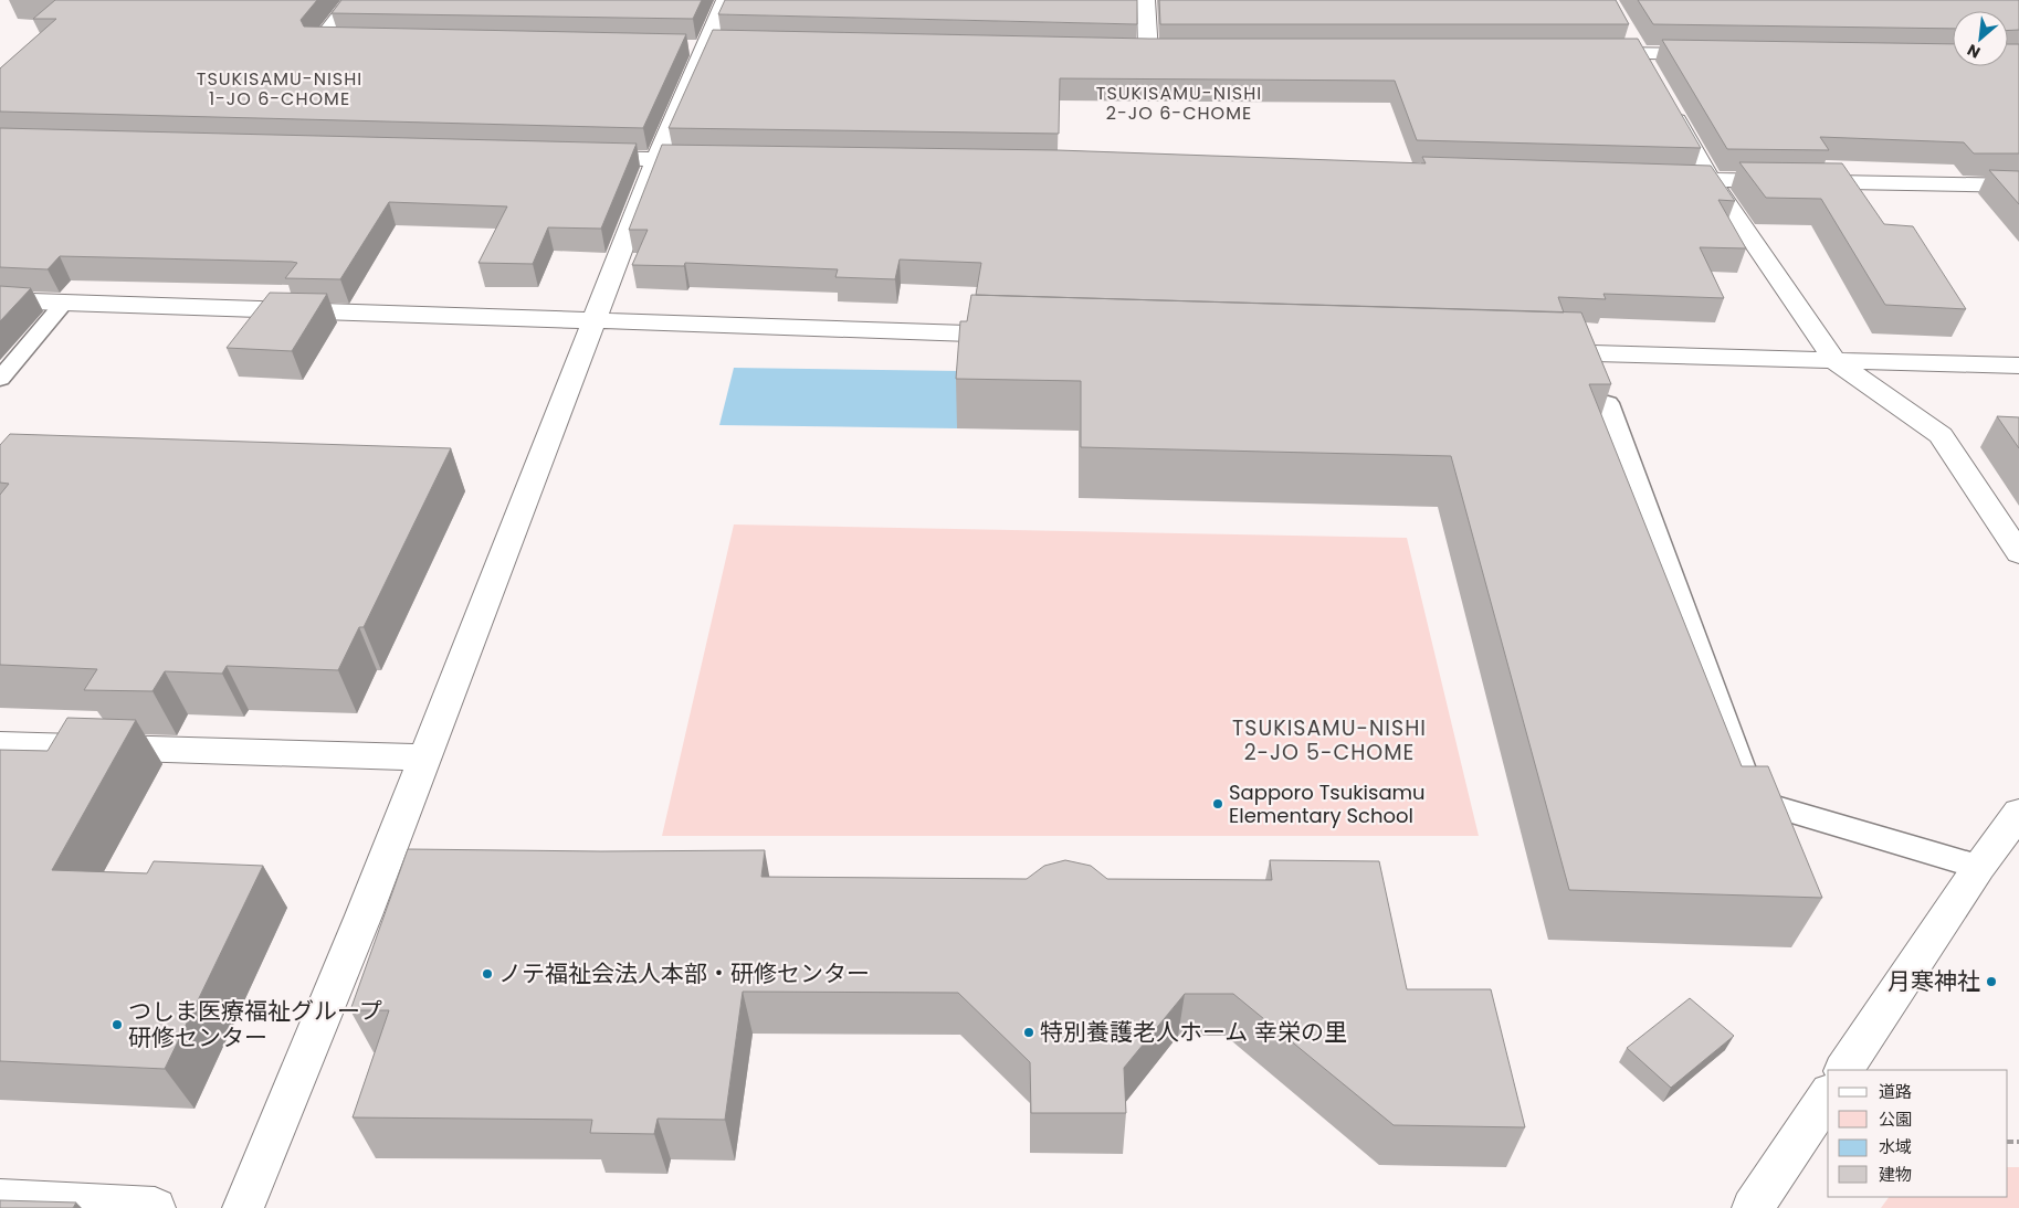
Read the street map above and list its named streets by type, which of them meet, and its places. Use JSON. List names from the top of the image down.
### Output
{
  "districts": ["TSUKISAMU-NISHI 1-JO 6-CHOME", "TSUKISAMU-NISHI 2-JO 6-CHOME", "TSUKISAMU-NISHI 2-JO 5-CHOME"],
  "places": [
    "Sapporo Tsukisamu Elementary School",
    "ノテ福祉会法人本部・研修センター",
    "月寒神社",
    "つしま医療福祉グループ 研修センター",
    "特別養護老人ホーム 幸栄の里"
  ],
  "legend": [
    "道路",
    "公園",
    "水域",
    "建物"
  ],
  "north": "bottom left"
}
